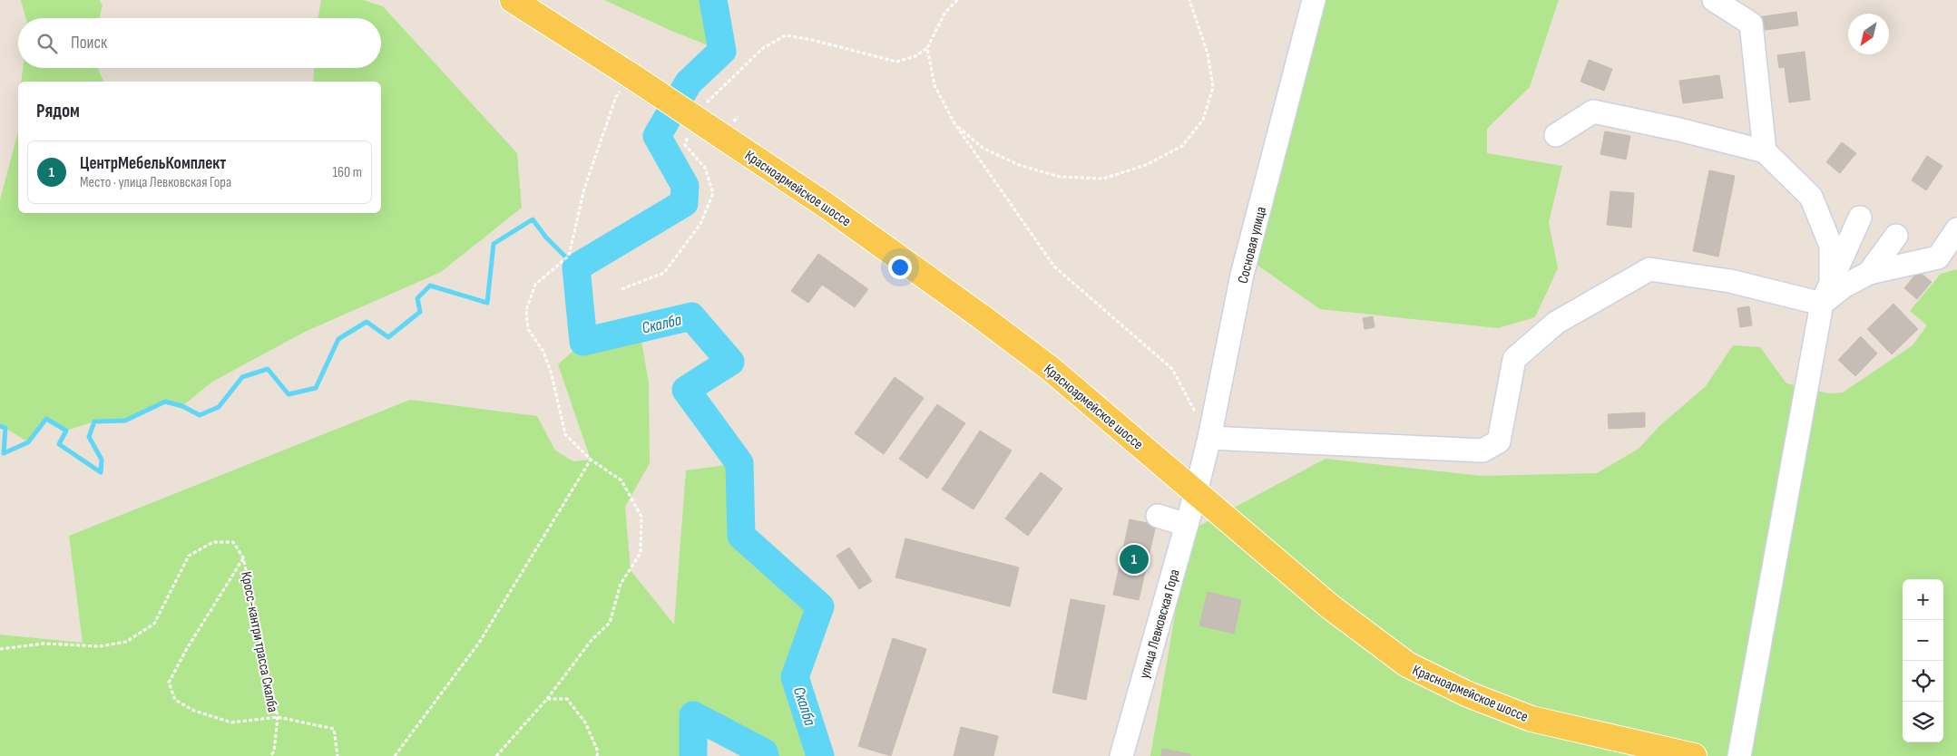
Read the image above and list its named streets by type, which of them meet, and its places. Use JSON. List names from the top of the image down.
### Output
{
  "streets": {
    "main road": ["Красноармейское шоссе"],
    "street": ["Сосновая улица", "улица Левковская Гора"],
    "path": ["Кросс-кантри трасса Скалба"]
  },
  "crossings": [
    ["Красноармейское шоссе", "Сосновая улица"],
    ["Красноармейское шоссе", "улица Левковская Гора"],
    ["Сосновая улица", "улица Левковская Гора"]
  ],
  "water": ["Скалба"],
  "north": "bottom left",
  "page": {
    "search": "Поиск",
    "heading": "Рядом",
    "list": [
      {
        "mark": "1",
        "name": "ЦентрМебельКомплект",
        "note": "Место · улица Левковская Гора",
        "value": "160 m"
      }
    ],
    "pins": "1",
    "map_buttons": ["+", "−"]
  }
}
